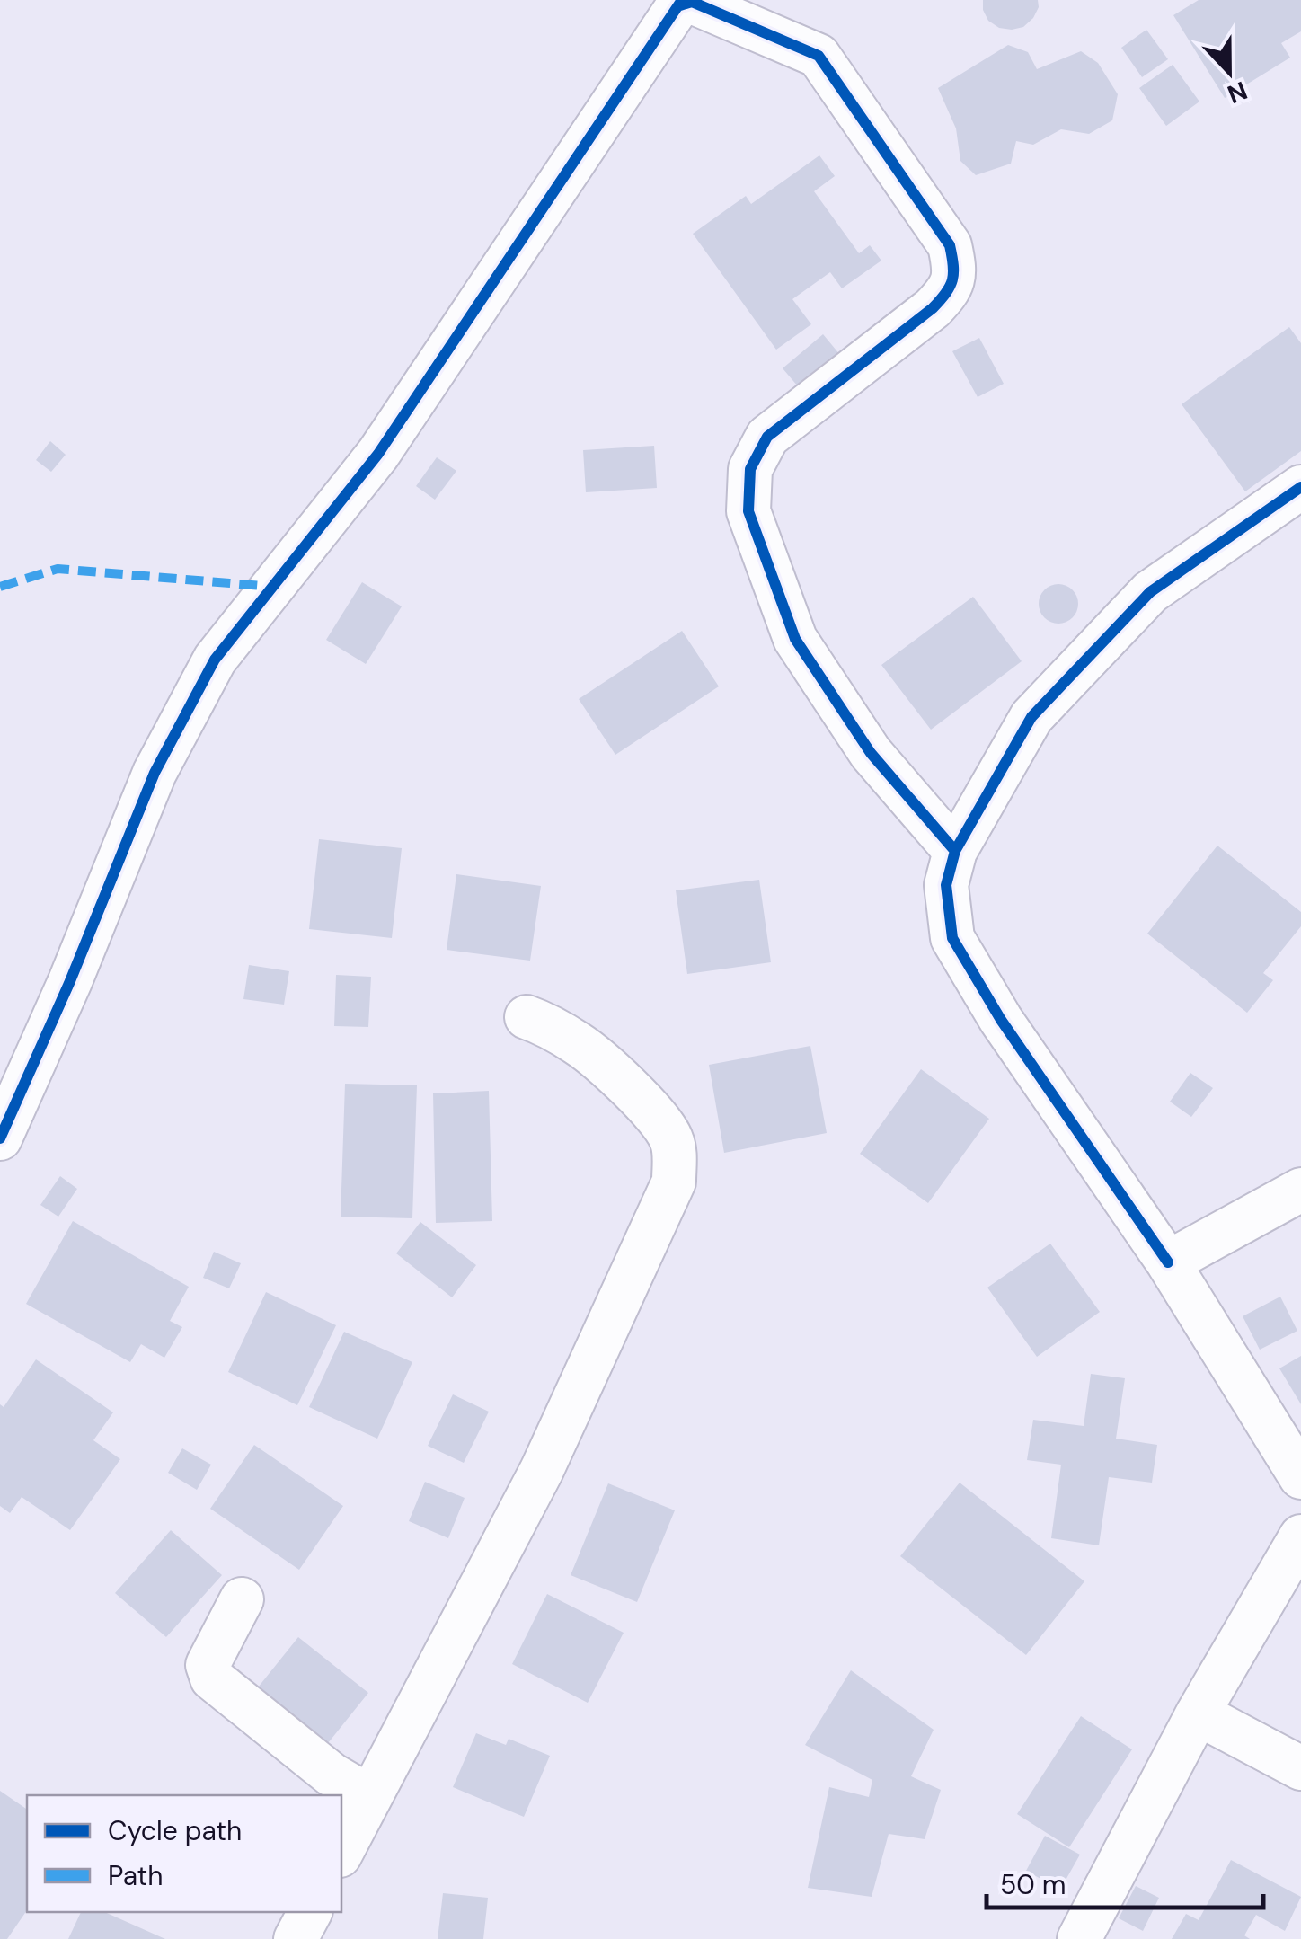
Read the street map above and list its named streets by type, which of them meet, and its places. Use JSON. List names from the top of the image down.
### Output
{
  "legend": ["Cycle path", "Path"],
  "scale_bar": "50 m",
  "north": "bottom"
}
